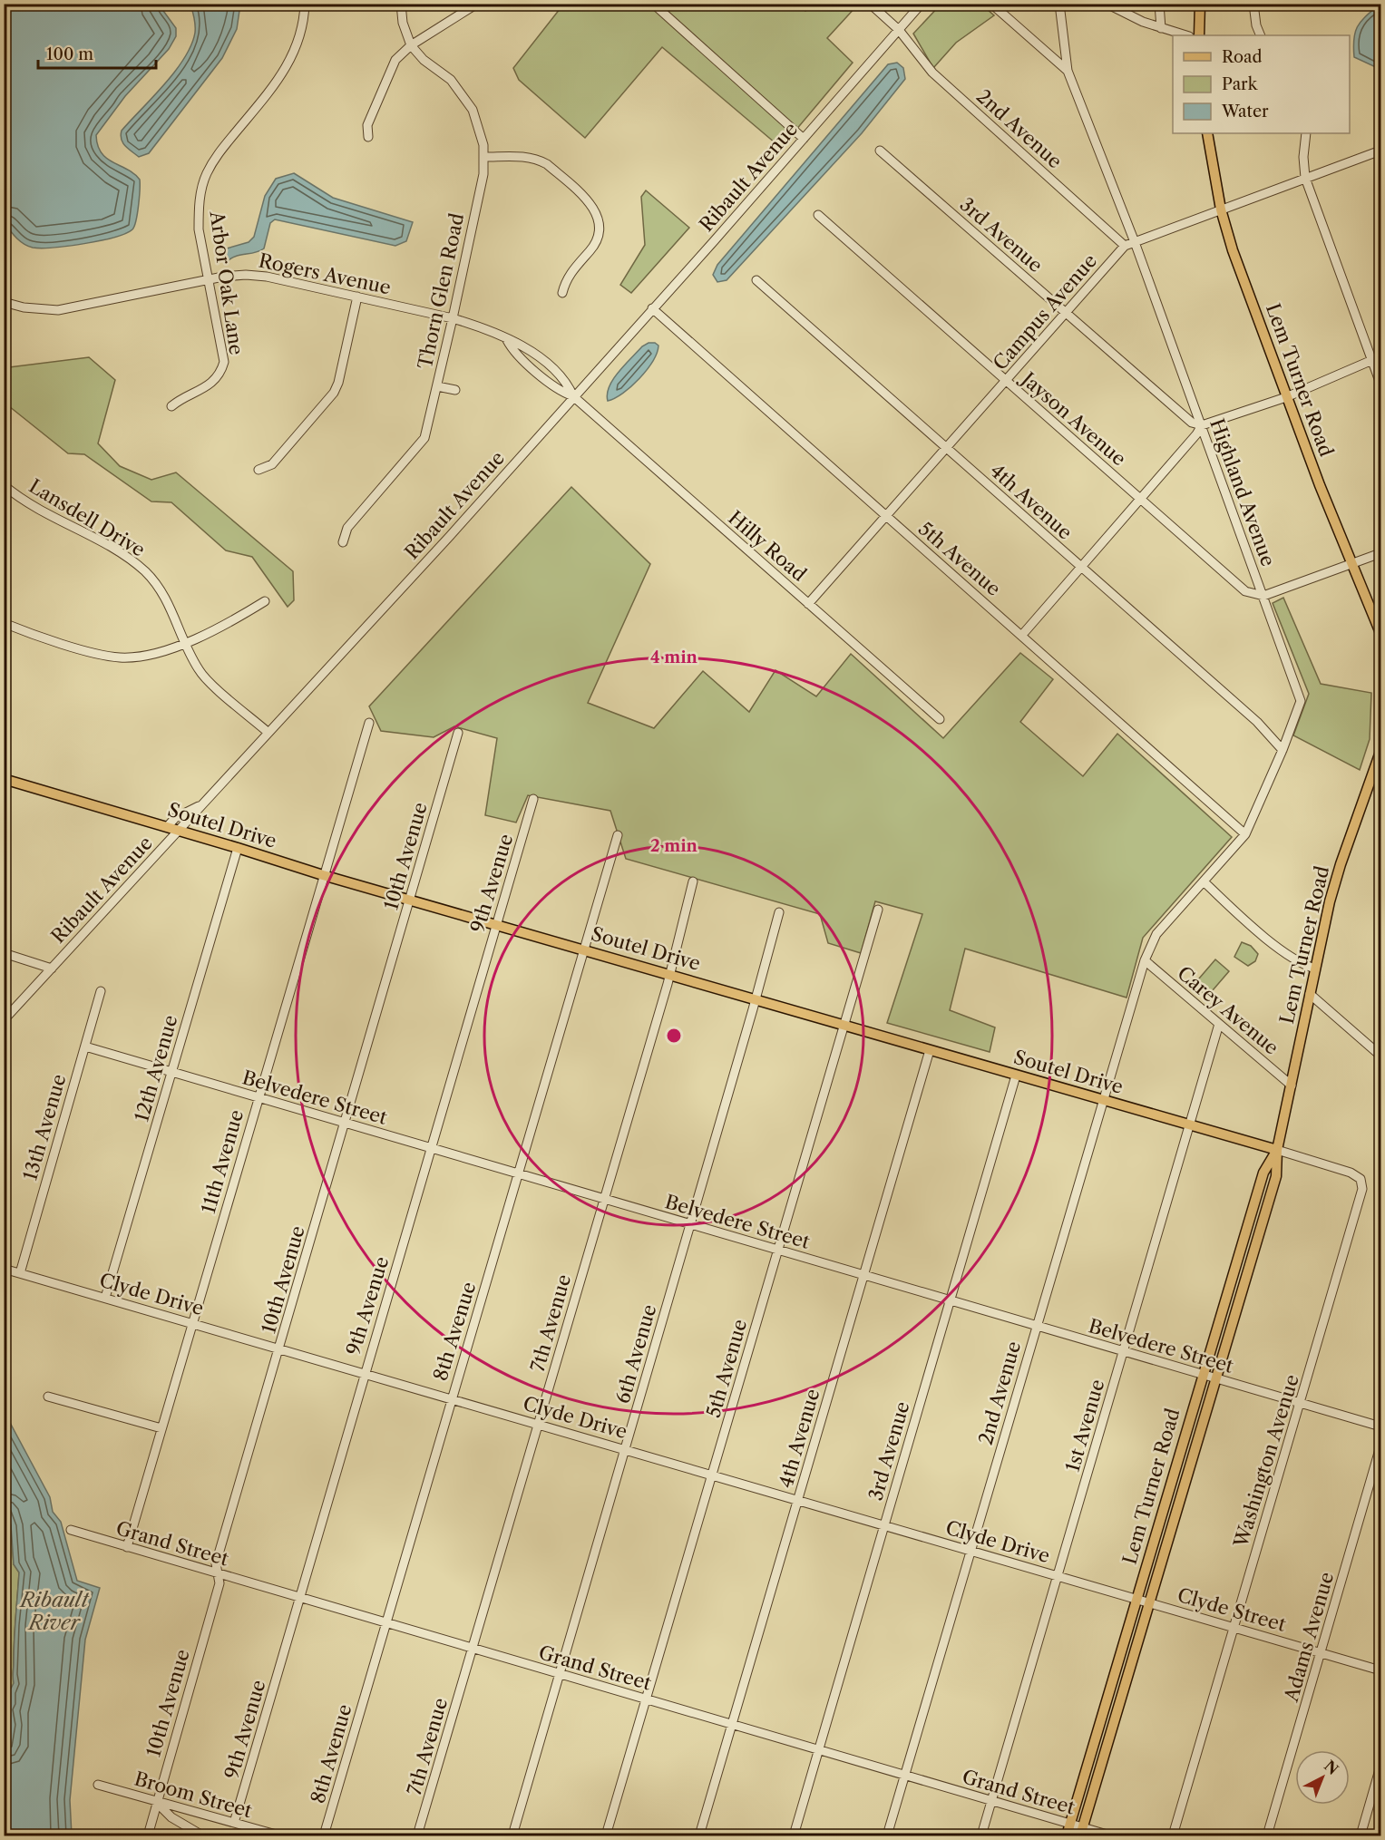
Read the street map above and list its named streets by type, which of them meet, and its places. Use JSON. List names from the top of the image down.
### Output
{
  "streets": {
    "main road": ["Lem Turner Road", "Soutel Drive"],
    "street": [
      "2nd Avenue",
      "Ribault Avenue",
      "3rd Avenue",
      "Rogers Avenue",
      "Arbor Oak Lane",
      "Thorn Glen Road",
      "Campus Avenue",
      "Jayson Avenue",
      "Highland Avenue",
      "4th Avenue",
      "Lansdell Drive",
      "Hilly Road",
      "5th Avenue",
      "10th Avenue",
      "9th Avenue",
      "Carey Avenue",
      "12th Avenue",
      "Belvedere Street",
      "13th Avenue",
      "11th Avenue",
      "Clyde Drive",
      "7th Avenue",
      "8th Avenue",
      "6th Avenue",
      "1st Avenue",
      "Washington Avenue",
      "Grand Street",
      "Clyde Street",
      "Adams Avenue",
      "Broom Street"
    ]
  },
  "crossings": [
    ["2nd Avenue", "Ribault Avenue"],
    ["2nd Avenue", "Campus Avenue"],
    ["2nd Avenue", "Highland Avenue"],
    ["2nd Avenue", "Soutel Drive"],
    ["2nd Avenue", "Carey Avenue"],
    ["2nd Avenue", "Belvedere Street"],
    ["2nd Avenue", "Clyde Drive"],
    ["2nd Avenue", "Grand Street"],
    ["Ribault Avenue", "Rogers Avenue"],
    ["Ribault Avenue", "Lansdell Drive"],
    ["Ribault Avenue", "Hilly Road"],
    ["Ribault Avenue", "5th Avenue"],
    ["Ribault Avenue", "Soutel Drive"],
    ["3rd Avenue", "Campus Avenue"],
    ["3rd Avenue", "Highland Avenue"],
    ["3rd Avenue", "Soutel Drive"],
    ["3rd Avenue", "Belvedere Street"],
    ["3rd Avenue", "Clyde Drive"],
    ["3rd Avenue", "Grand Street"],
    ["Rogers Avenue", "Arbor Oak Lane"],
    ["Rogers Avenue", "Thorn Glen Road"],
    ["Rogers Avenue", "Hilly Road"],
    ["Campus Avenue", "Lem Turner Road"],
    ["Campus Avenue", "Jayson Avenue"],
    ["Campus Avenue", "Highland Avenue"],
    ["Campus Avenue", "4th Avenue"],
    ["Campus Avenue", "Hilly Road"],
    ["Campus Avenue", "5th Avenue"],
    ["Lem Turner Road", "Soutel Drive"],
    ["Lem Turner Road", "Carey Avenue"],
    ["Lem Turner Road", "Belvedere Street"],
    ["Lem Turner Road", "Clyde Drive"],
    ["Lem Turner Road", "Washington Avenue"],
    ["Lem Turner Road", "Grand Street"],
    ["Lem Turner Road", "Clyde Street"],
    ["Jayson Avenue", "Highland Avenue"],
    ["Highland Avenue", "4th Avenue"],
    ["Highland Avenue", "5th Avenue"],
    ["Highland Avenue", "Carey Avenue"],
    ["4th Avenue", "Soutel Drive"],
    ["4th Avenue", "Belvedere Street"],
    ["4th Avenue", "Clyde Drive"],
    ["4th Avenue", "Grand Street"],
    ["5th Avenue", "Soutel Drive"],
    ["5th Avenue", "Belvedere Street"],
    ["5th Avenue", "Clyde Drive"],
    ["5th Avenue", "Grand Street"],
    ["Soutel Drive", "10th Avenue"],
    ["Soutel Drive", "9th Avenue"],
    ["Soutel Drive", "12th Avenue"],
    ["Soutel Drive", "11th Avenue"],
    ["Soutel Drive", "7th Avenue"],
    ["Soutel Drive", "8th Avenue"],
    ["Soutel Drive", "6th Avenue"],
    ["Soutel Drive", "1st Avenue"],
    ["Soutel Drive", "Washington Avenue"],
    ["10th Avenue", "Belvedere Street"],
    ["10th Avenue", "Clyde Drive"],
    ["10th Avenue", "Grand Street"],
    ["10th Avenue", "Broom Street"],
    ["9th Avenue", "Belvedere Street"],
    ["9th Avenue", "Clyde Drive"],
    ["9th Avenue", "Grand Street"],
    ["9th Avenue", "Broom Street"],
    ["Carey Avenue", "1st Avenue"],
    ["12th Avenue", "Belvedere Street"],
    ["12th Avenue", "Clyde Drive"],
    ["Belvedere Street", "13th Avenue"],
    ["Belvedere Street", "11th Avenue"],
    ["Belvedere Street", "7th Avenue"],
    ["Belvedere Street", "8th Avenue"],
    ["Belvedere Street", "6th Avenue"],
    ["Belvedere Street", "1st Avenue"],
    ["Belvedere Street", "Washington Avenue"],
    ["13th Avenue", "Clyde Drive"],
    ["11th Avenue", "Clyde Drive"],
    ["11th Avenue", "Grand Street"],
    ["Clyde Drive", "7th Avenue"],
    ["Clyde Drive", "8th Avenue"],
    ["Clyde Drive", "6th Avenue"],
    ["Clyde Drive", "1st Avenue"],
    ["Clyde Drive", "Clyde Street"],
    ["7th Avenue", "Grand Street"],
    ["8th Avenue", "Grand Street"],
    ["6th Avenue", "Grand Street"],
    ["1st Avenue", "Grand Street"],
    ["Washington Avenue", "Clyde Street"],
    ["Clyde Street", "Adams Avenue"]
  ],
  "water": ["Ribault River"],
  "legend": ["Road", "Park", "Water"],
  "scale_bar": "100 m",
  "north": "top right",
  "rings": ["4 min", "2 min"]
}
